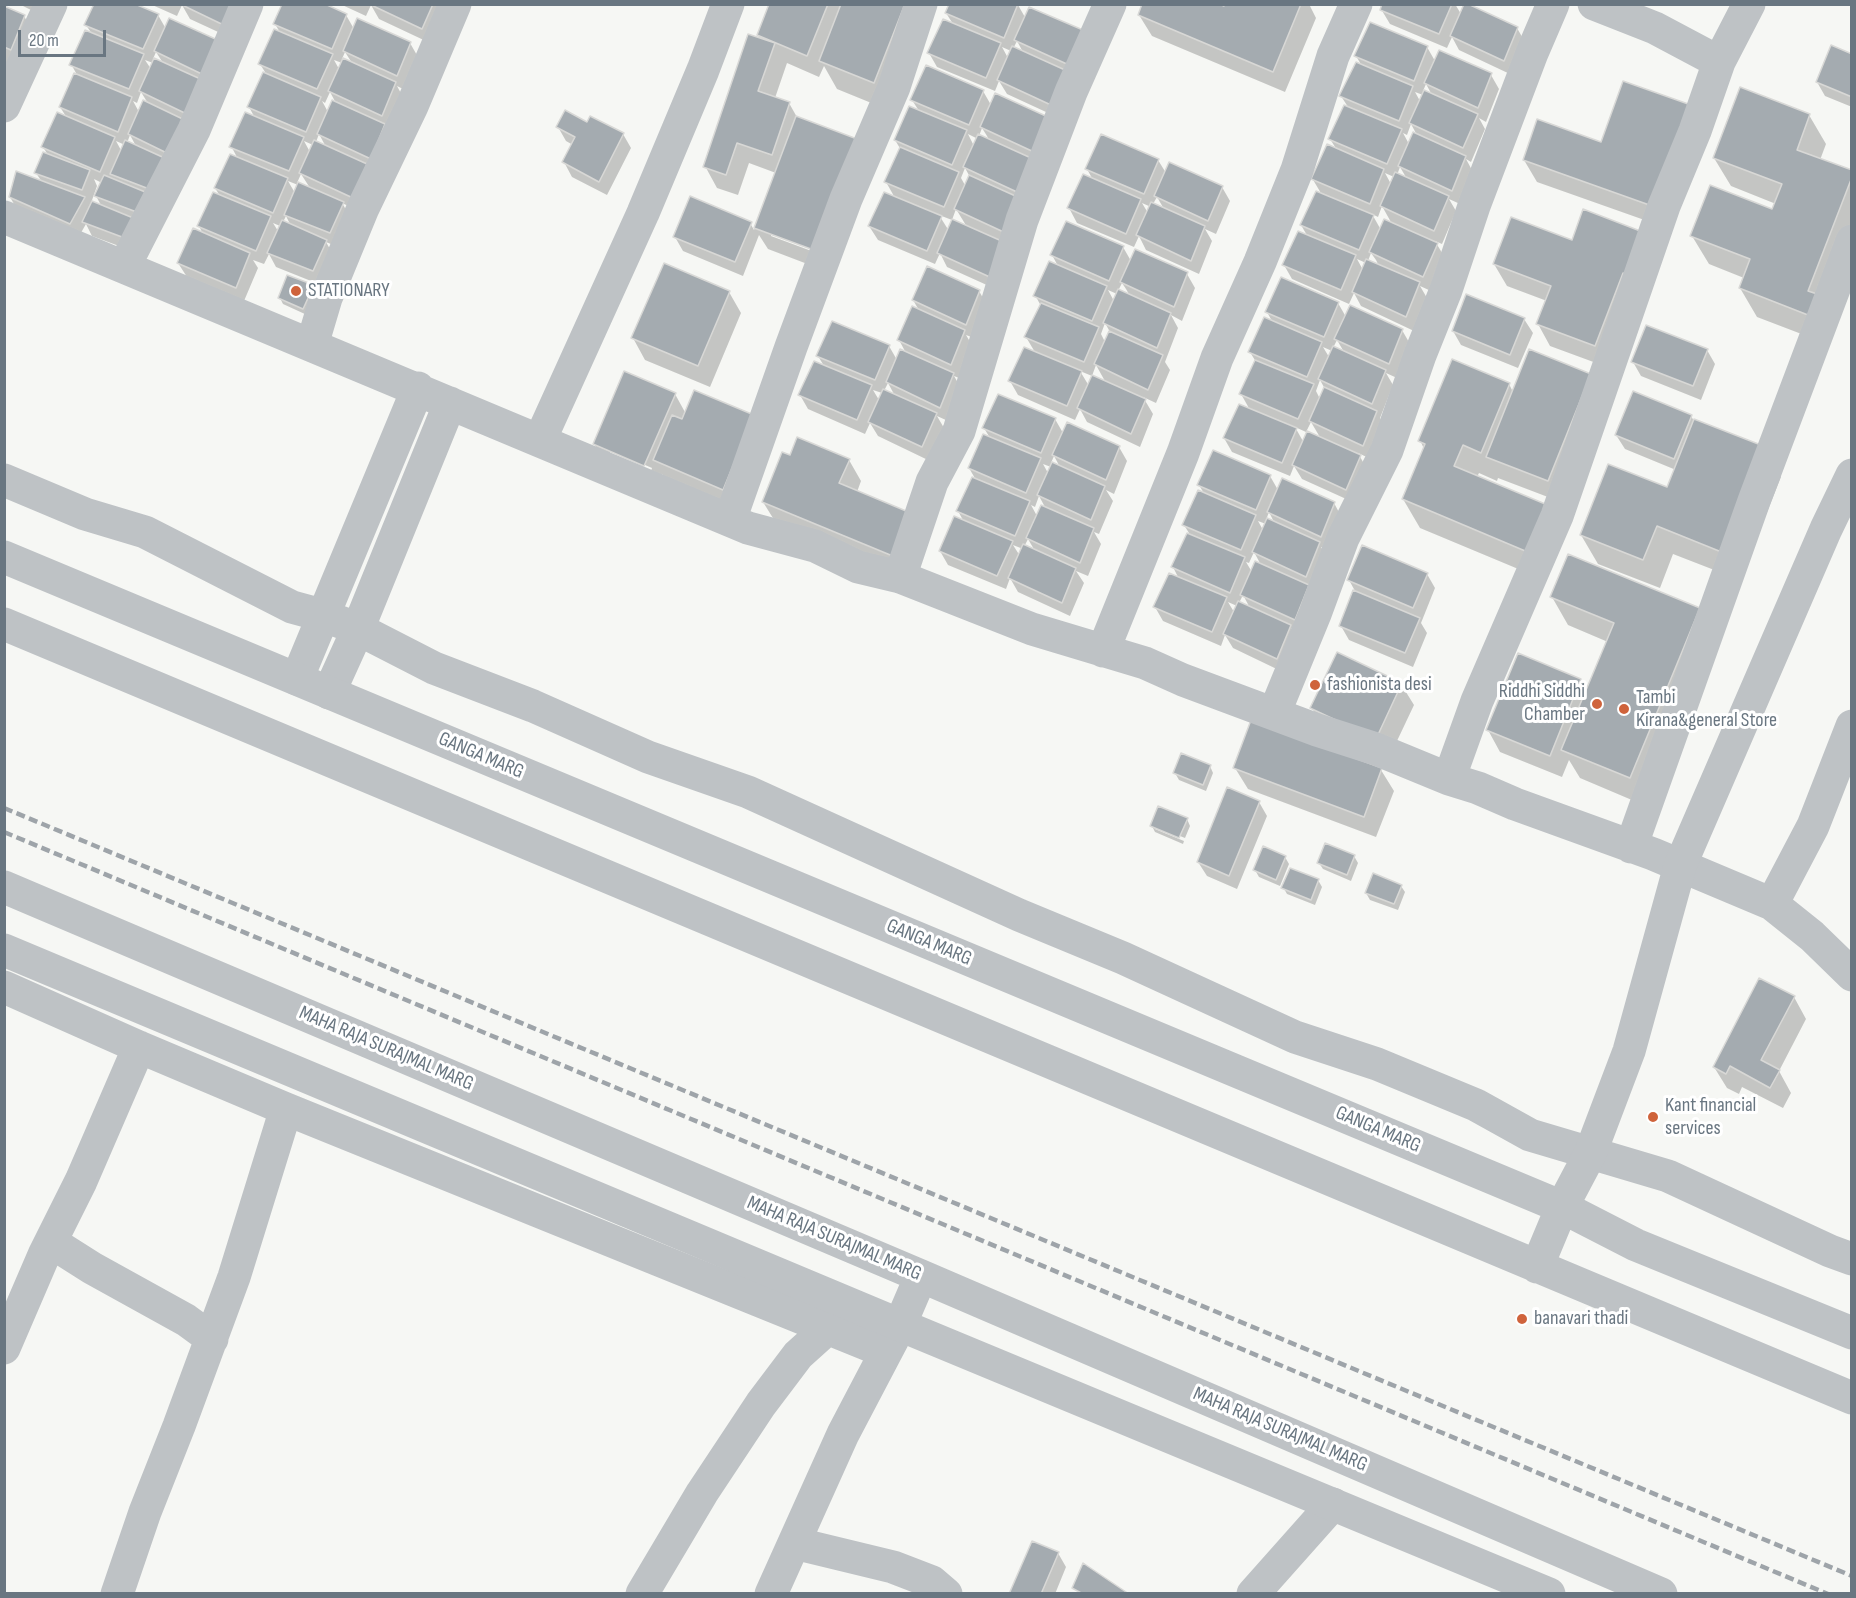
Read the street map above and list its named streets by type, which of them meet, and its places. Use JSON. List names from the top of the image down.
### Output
{
  "streets": {
    "street": ["GANGA MARG", "MAHA RAJA SURAJMAL MARG"]
  },
  "places": [
    "STATIONARY",
    "fashionista desi",
    "Riddhi Siddhi Chamber",
    "Tambi Kirana&general Store",
    "Kant financial services",
    "banavari thadi"
  ],
  "scale_bar": "20 m"
}
